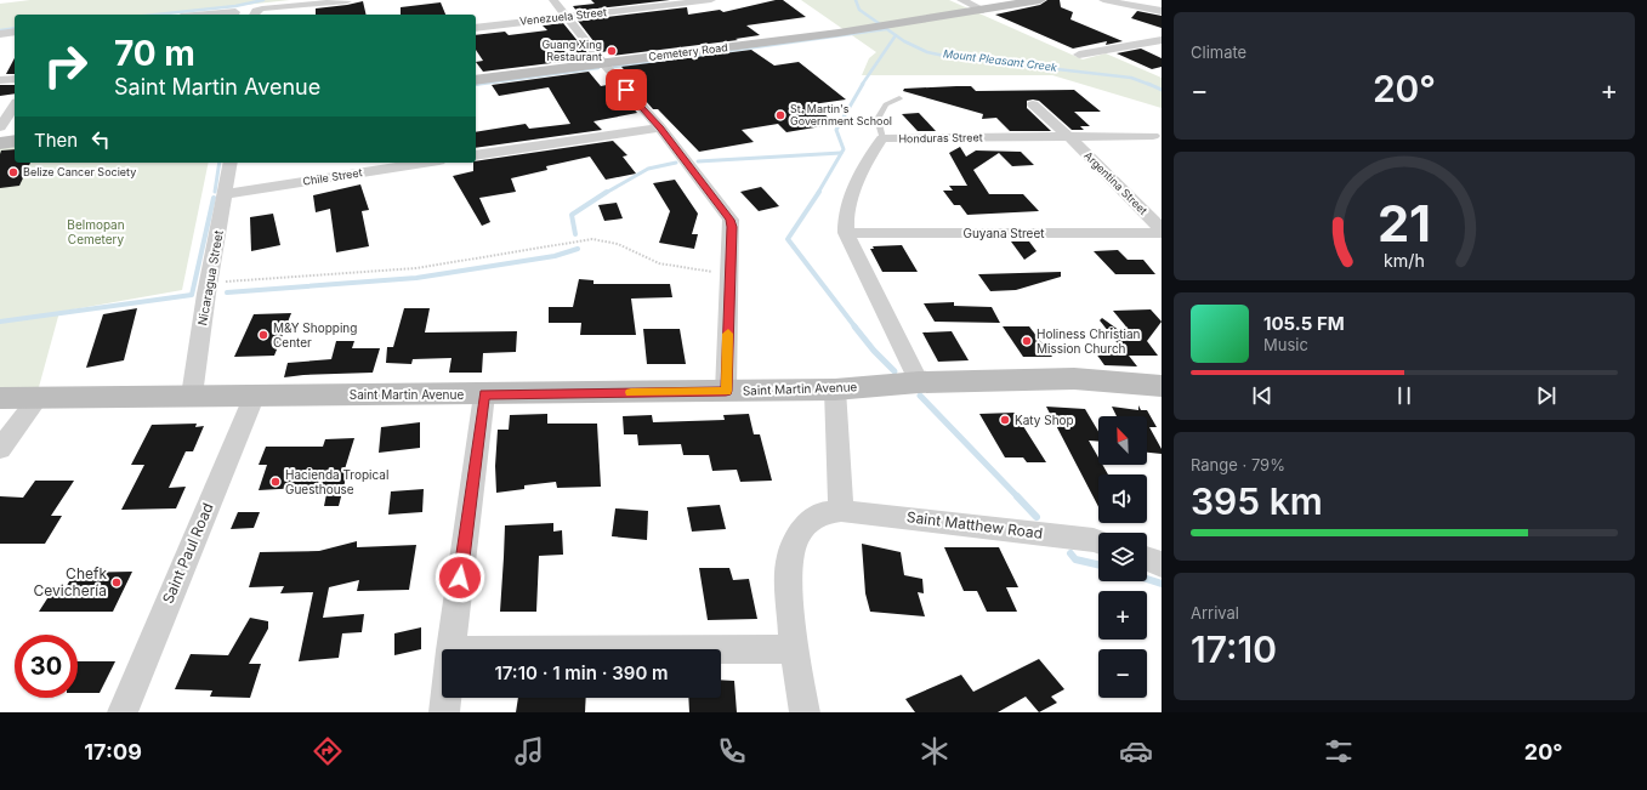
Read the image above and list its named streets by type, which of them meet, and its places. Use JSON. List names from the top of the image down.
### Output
{
  "streets": {
    "street": [
      "Venezuela Street",
      "Cemetery Road",
      "Honduras Street",
      "Chile Street",
      "Argentina Street",
      "Guyana Street",
      "Nicaragua Street",
      "Saint Martin Avenue",
      "Saint Matthew Road",
      "Saint Paul Road"
    ]
  },
  "crossings": [
    ["Honduras Street", "Argentina Street"],
    ["Honduras Street", "Guyana Street"],
    ["Chile Street", "Nicaragua Street"],
    ["Argentina Street", "Guyana Street"],
    ["Nicaragua Street", "Saint Martin Avenue"],
    ["Saint Martin Avenue", "Saint Paul Road"]
  ],
  "water": ["Mount Pleasant Creek"],
  "parks": ["Belmopan Cemetery"],
  "places": [
    "Guang Xing Restaurant",
    "St. Martin's Government School",
    "Belize Cancer Society",
    "M&Y Shopping Center",
    "Holiness Christian Mission Church",
    "Katy Shop",
    "Hacienda Tropical Guesthouse",
    "Chefk Cevichería"
  ],
  "north": "top left",
  "page": {
    "tile": [
      "Climate",
      ["Range · 79%", "395 km"],
      ["Arrival", "17:10"]
    ],
    "turn": ["70 m", "Saint Martin Avenue"],
    "heat": ["−", "20°", "+"],
    "then": "Then",
    "song": ["105.5 FM", "Music"],
    "map_buttons": ["+", "−"],
    "limit": "30",
    "trip": "17:10 · 1 min · 390 m",
    "tabs": ["17:09", "20°"],
    "gauge": ["21", "km/h"]
  }
}
